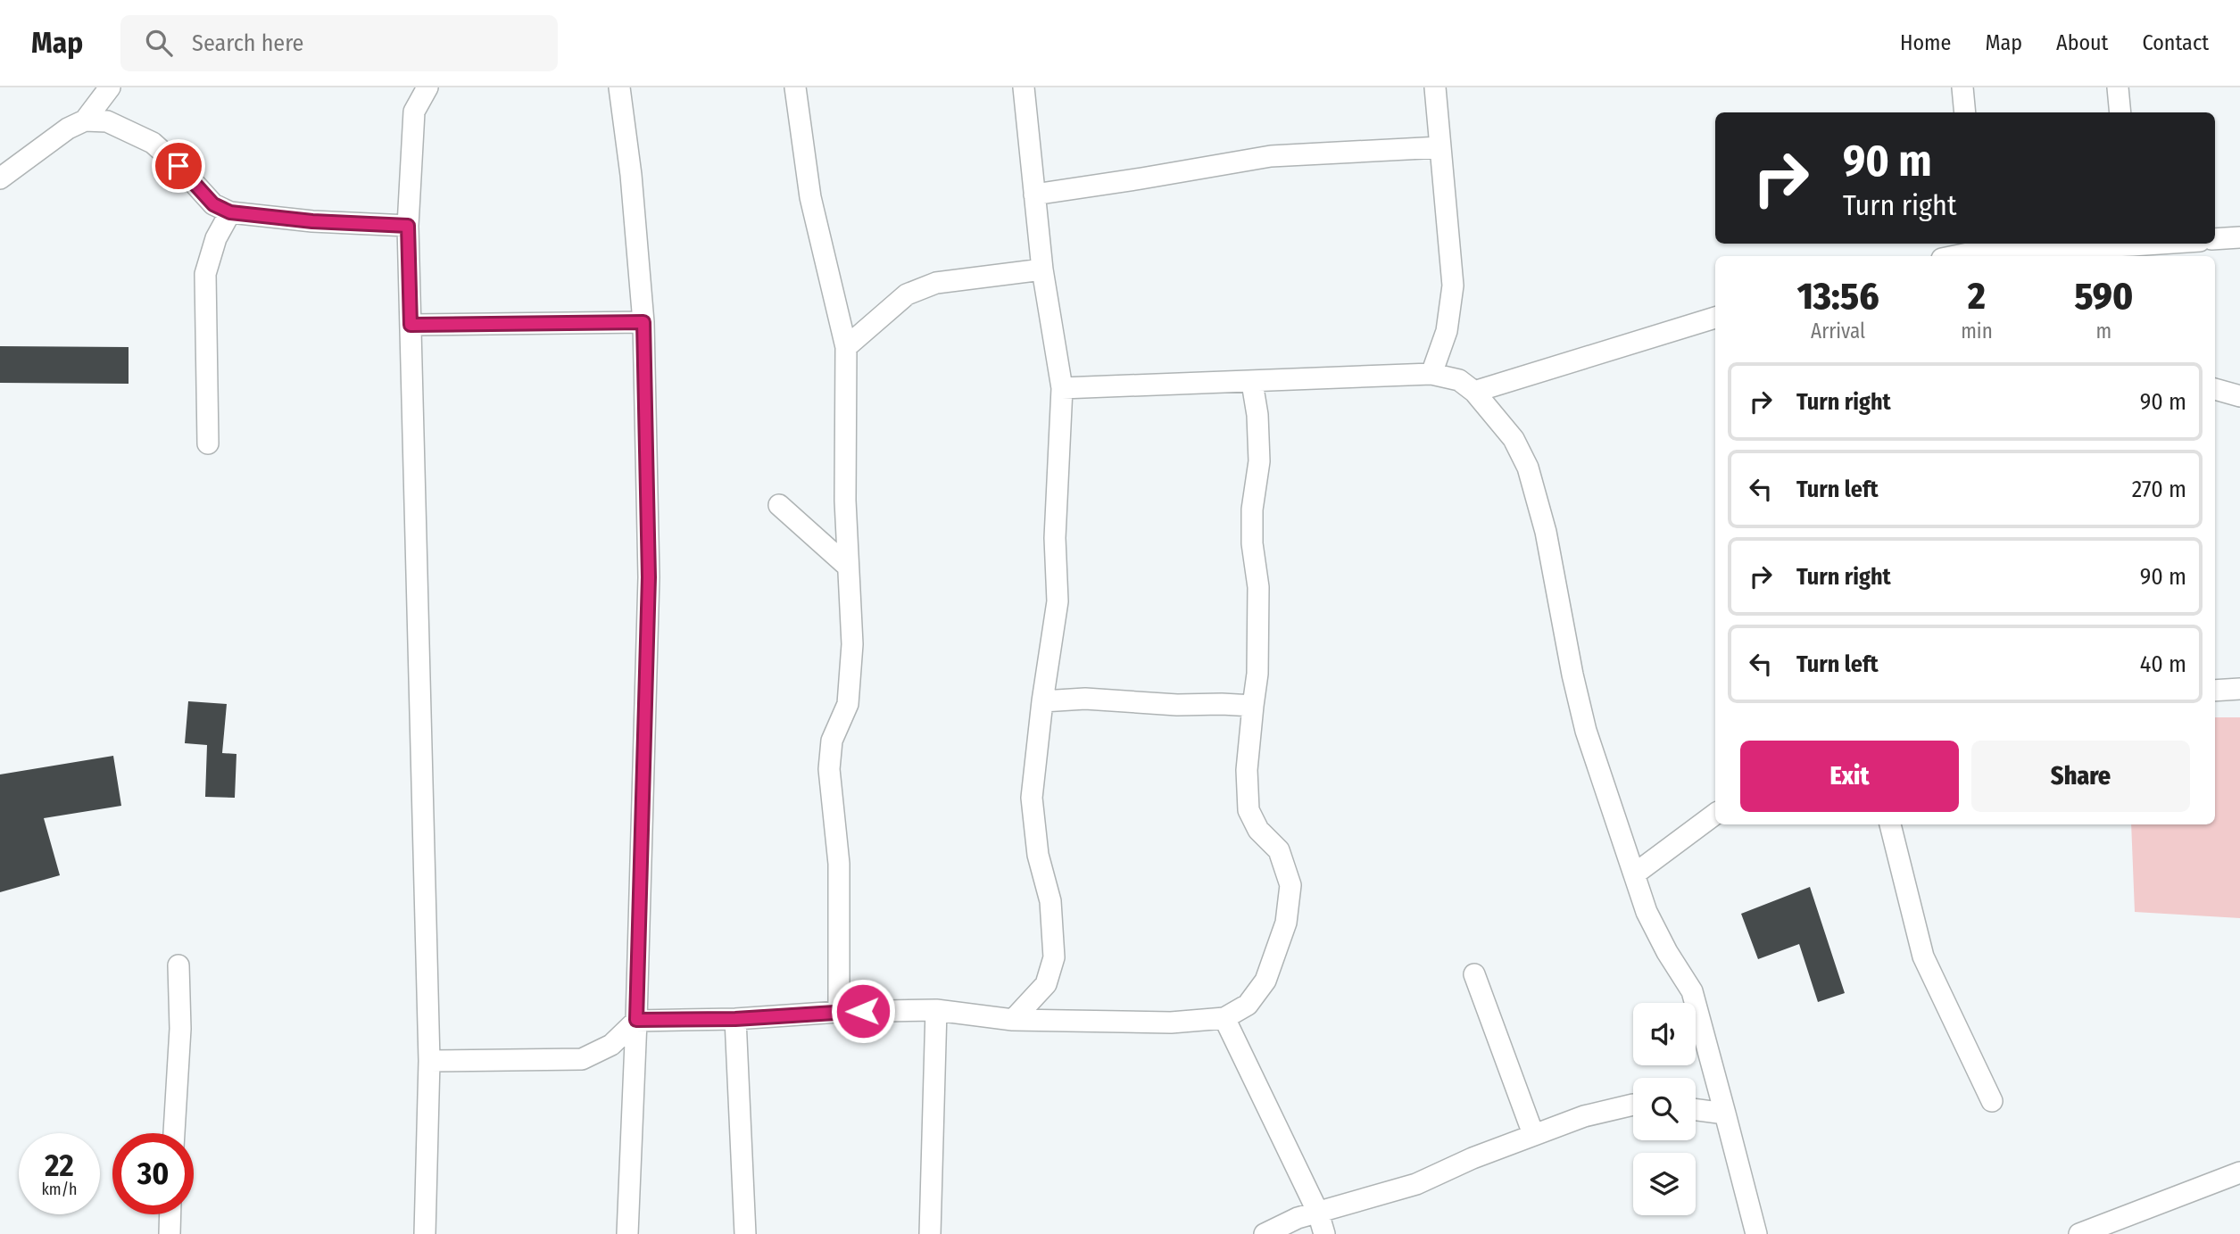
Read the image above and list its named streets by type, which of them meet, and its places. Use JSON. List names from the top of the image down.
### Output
{
  "page": {
    "header": "Map",
    "search": "Search here",
    "nav": [
      "Home",
      "Map",
      "About",
      "Contact"
    ],
    "turn": ["90 m", "Turn right"],
    "eta": [
      "13:56",
      "Arrival",
      "2",
      "min",
      "590",
      "m"
    ],
    "list": [
      {
        "name": "Turn right",
        "value": "90 m"
      },
      {
        "name": "Turn left",
        "value": "270 m"
      },
      {
        "name": "Turn right",
        "value": "90 m"
      },
      {
        "name": "Turn left",
        "value": "40 m"
      }
    ],
    "buttons": ["Exit", "Share"],
    "speed": "22 km/h",
    "limit": "30"
  }
}
